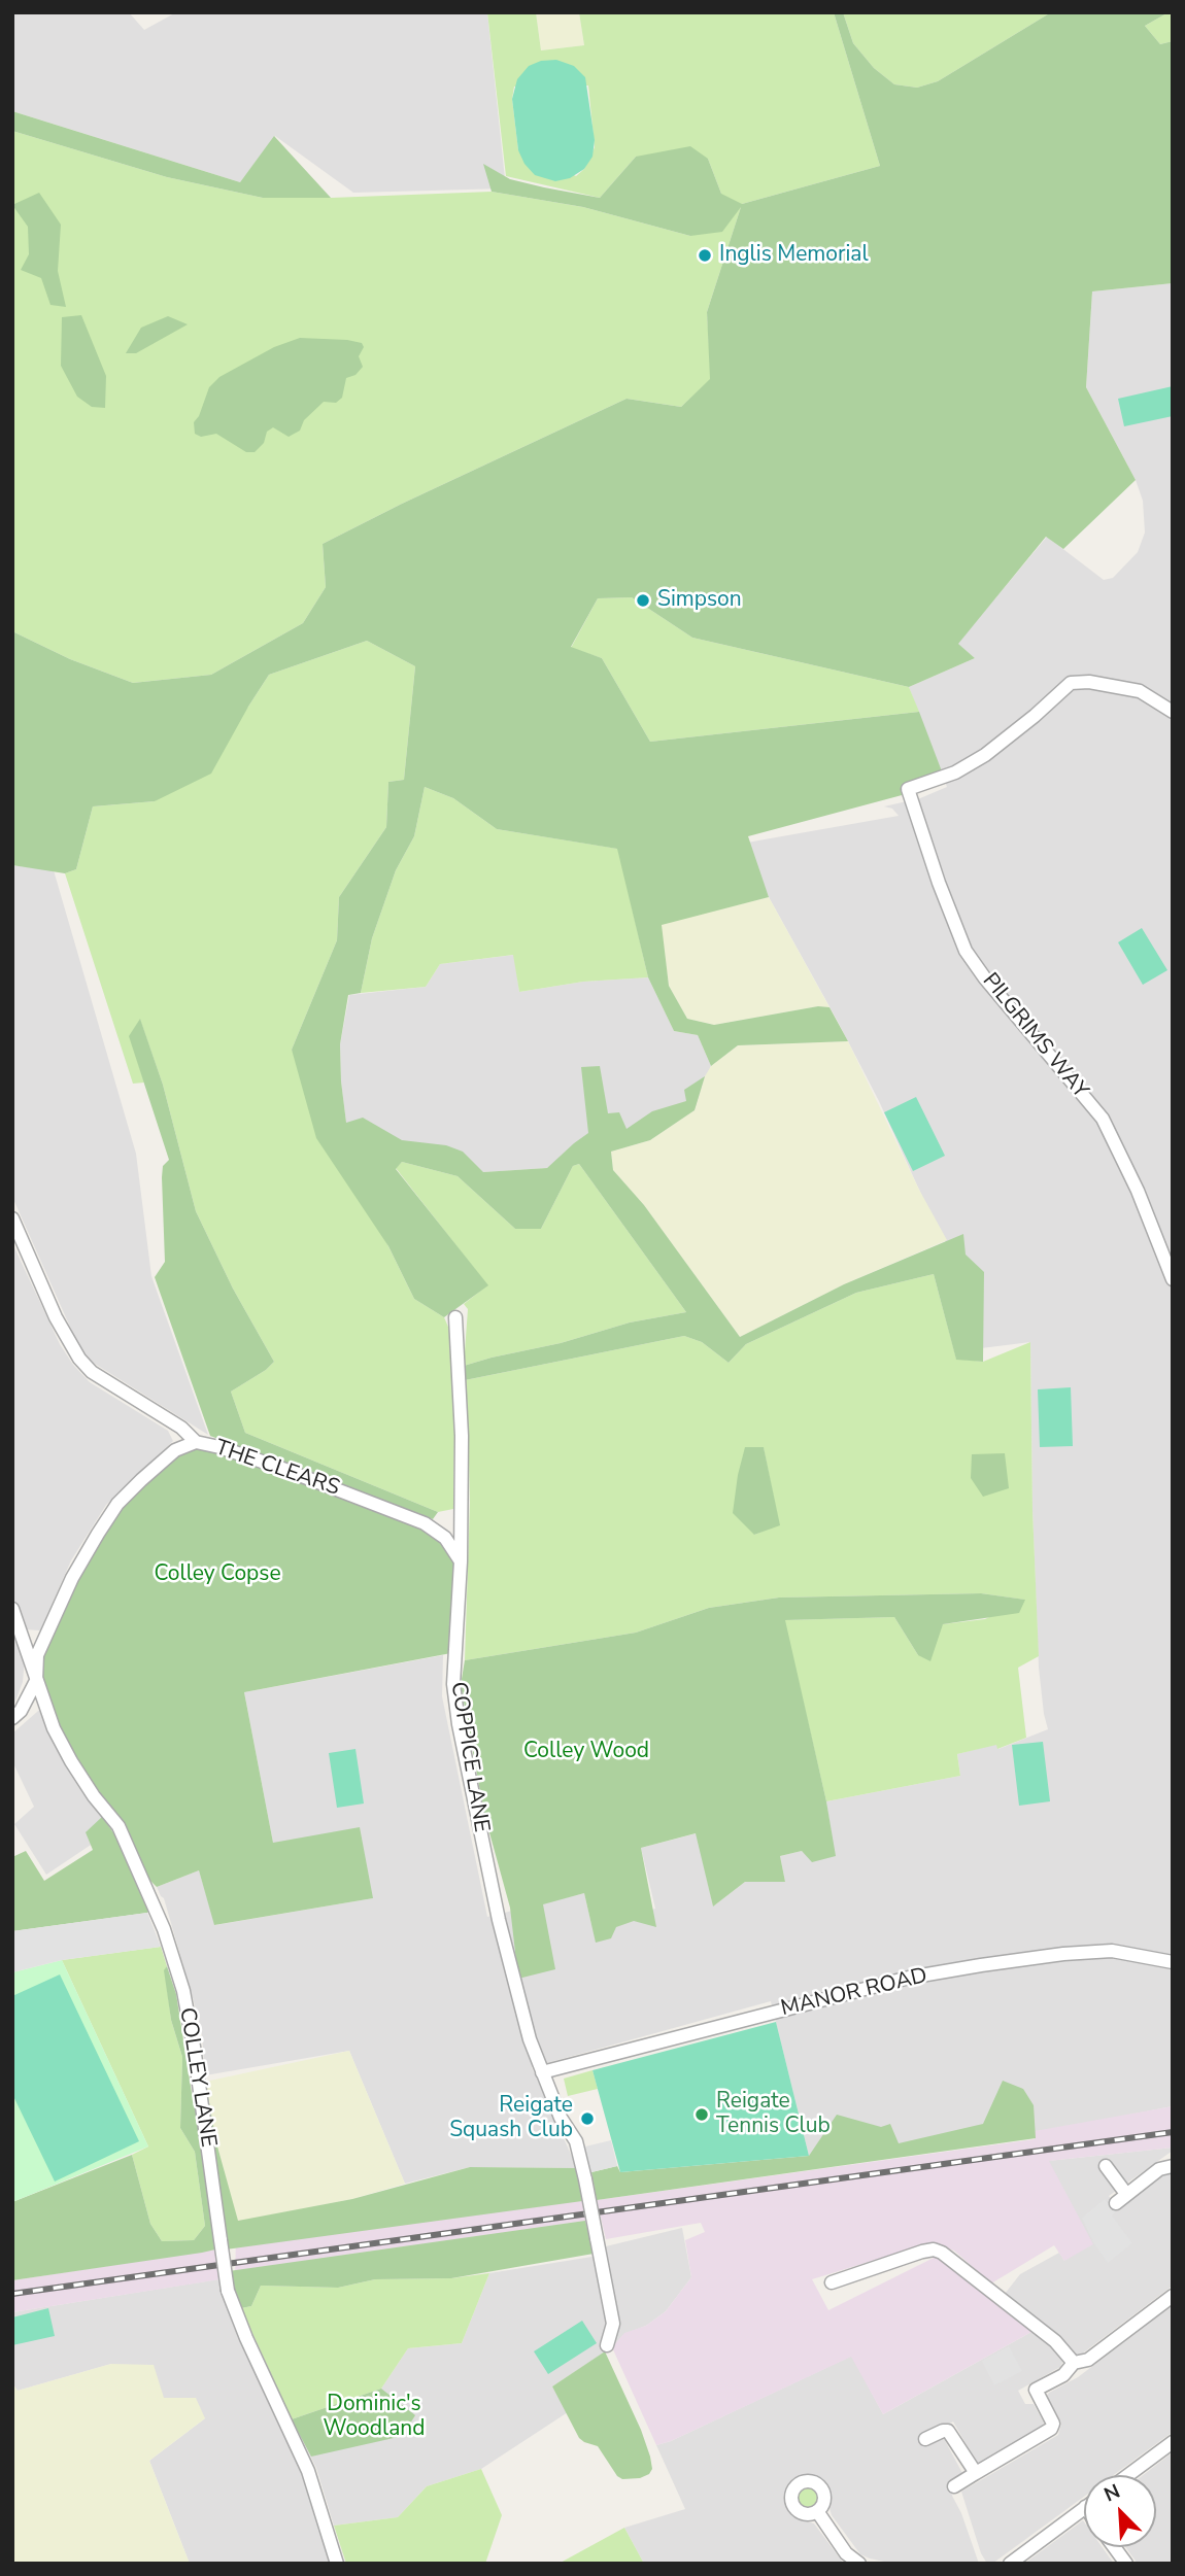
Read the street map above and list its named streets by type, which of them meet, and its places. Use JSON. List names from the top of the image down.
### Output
{
  "streets": {
    "street": [
      "PILGRIMS WAY",
      "THE CLEARS",
      "COPPICE LANE",
      "MANOR ROAD",
      "COLLEY LANE"
    ]
  },
  "crossings": [
    ["THE CLEARS", "COPPICE LANE"],
    ["THE CLEARS", "COLLEY LANE"],
    ["COPPICE LANE", "MANOR ROAD"]
  ],
  "parks": ["Colley Copse", "Colley Wood", "Dominic's Woodland"],
  "places": [
    "Inglis Memorial",
    "Simpson",
    "Reigate Tennis Club",
    "Reigate Squash Club"
  ],
  "north": "top left"
}
